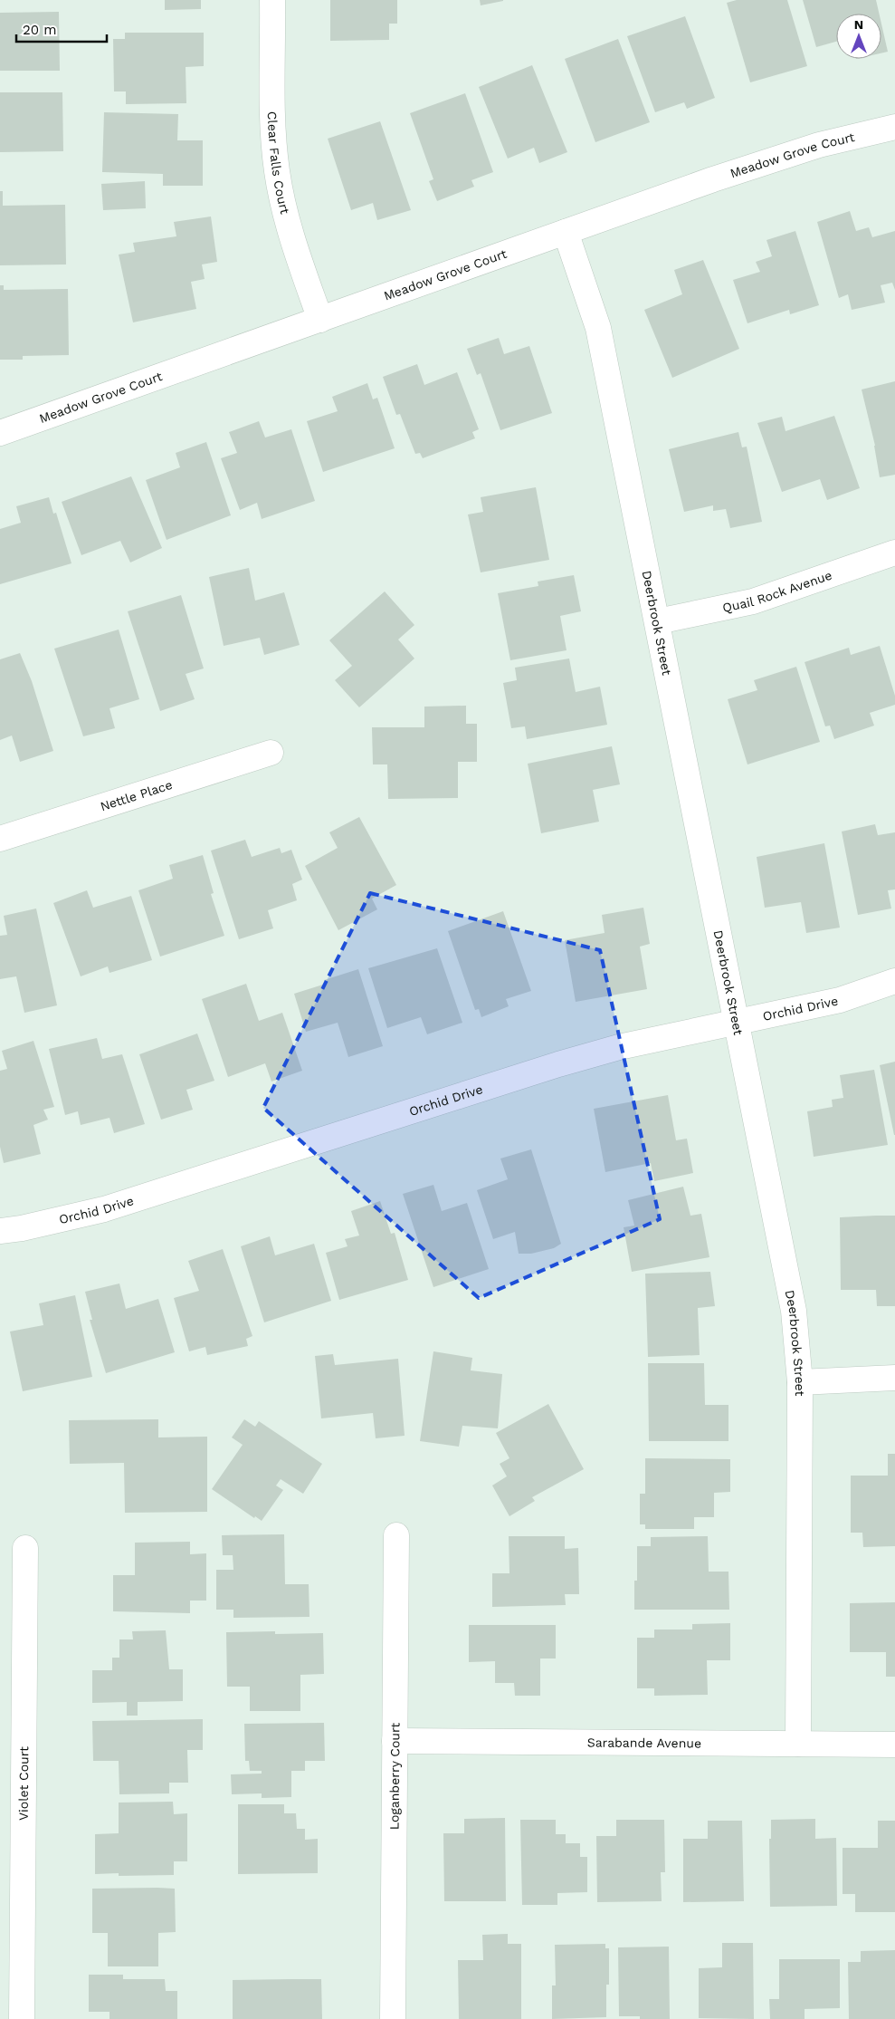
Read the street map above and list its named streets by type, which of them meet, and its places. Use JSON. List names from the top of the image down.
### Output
{
  "streets": {
    "street": [
      "Meadow Grove Court",
      "Clear Falls Court",
      "Quail Rock Avenue",
      "Deerbrook Street",
      "Nettle Place",
      "Orchid Drive",
      "Sarabande Avenue",
      "Loganberry Court",
      "Violet Court"
    ]
  },
  "crossings": [
    ["Meadow Grove Court", "Clear Falls Court"],
    ["Meadow Grove Court", "Deerbrook Street"],
    ["Quail Rock Avenue", "Deerbrook Street"],
    ["Deerbrook Street", "Orchid Drive"],
    ["Deerbrook Street", "Sarabande Avenue"],
    ["Sarabande Avenue", "Loganberry Court"]
  ],
  "scale_bar": "20 m",
  "north": "top"
}
